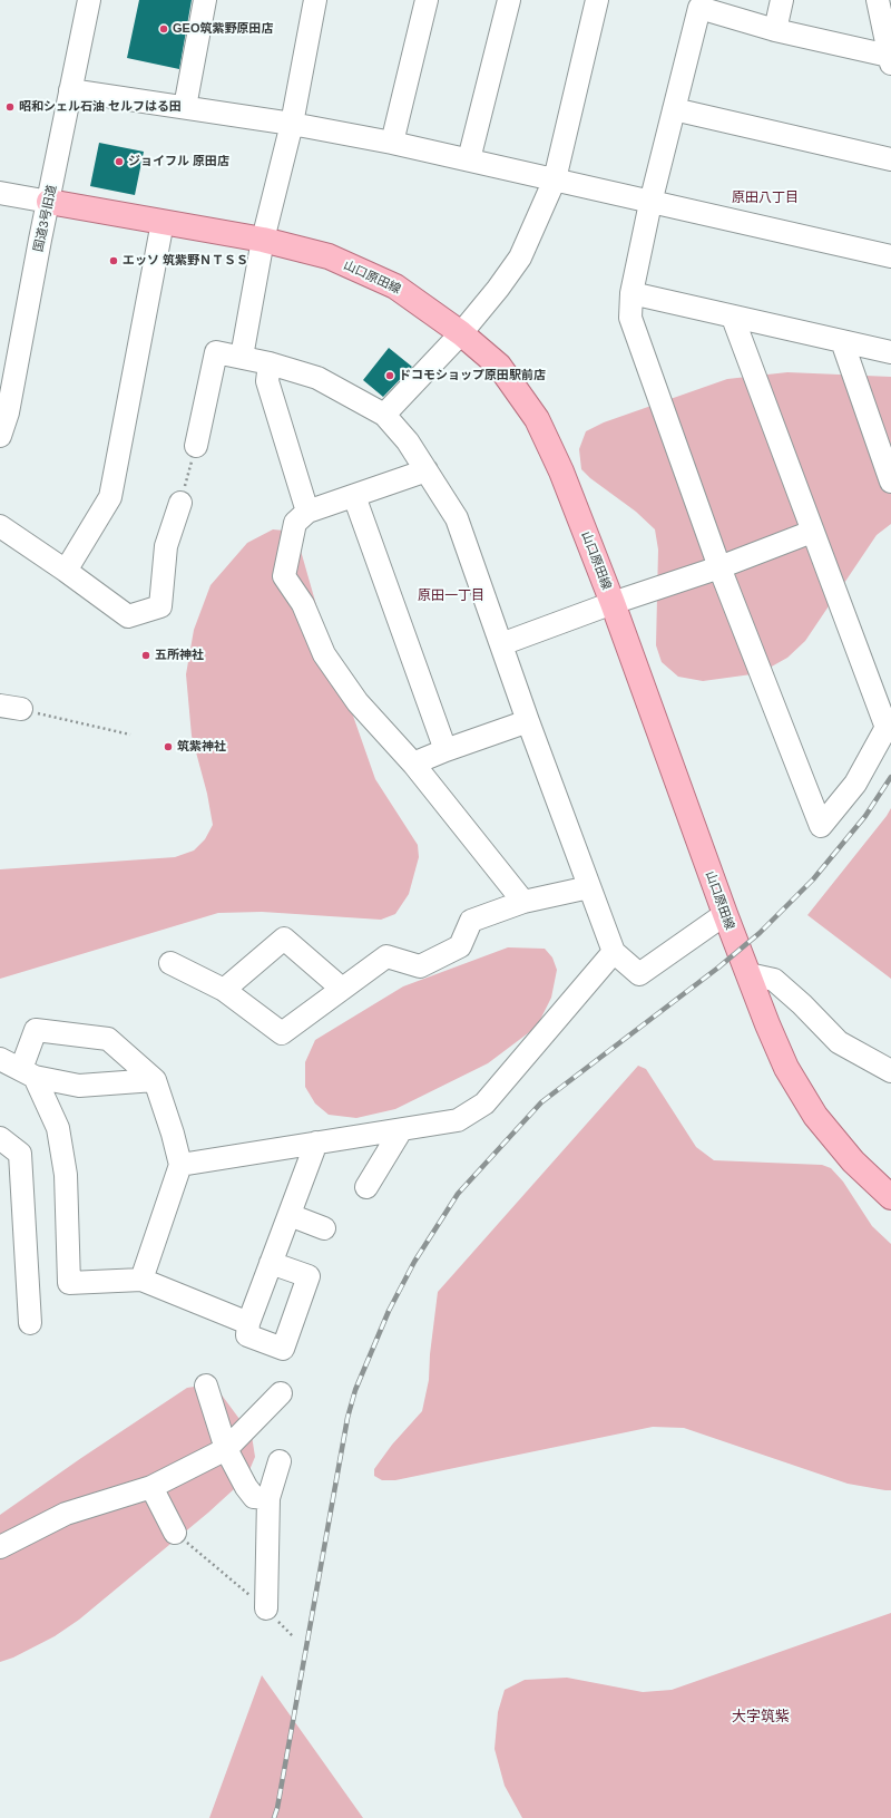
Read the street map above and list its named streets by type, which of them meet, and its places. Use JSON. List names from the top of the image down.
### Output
{
  "streets": {
    "main road": ["山口原田線"],
    "street": ["国道3号旧道"]
  },
  "crossings": [
    ["国道3号旧道", "山口原田線"]
  ],
  "districts": ["原田八丁目", "原田一丁目", "大字筑紫"],
  "places": [
    "GEO筑紫野原田店",
    "昭和シェル石油 セルフはる田",
    "ジョイフル 原田店",
    "エッソ 筑紫野ＮＴＳＳ",
    "ドコモショップ原田駅前店",
    "五所神社",
    "筑紫神社"
  ]
}
